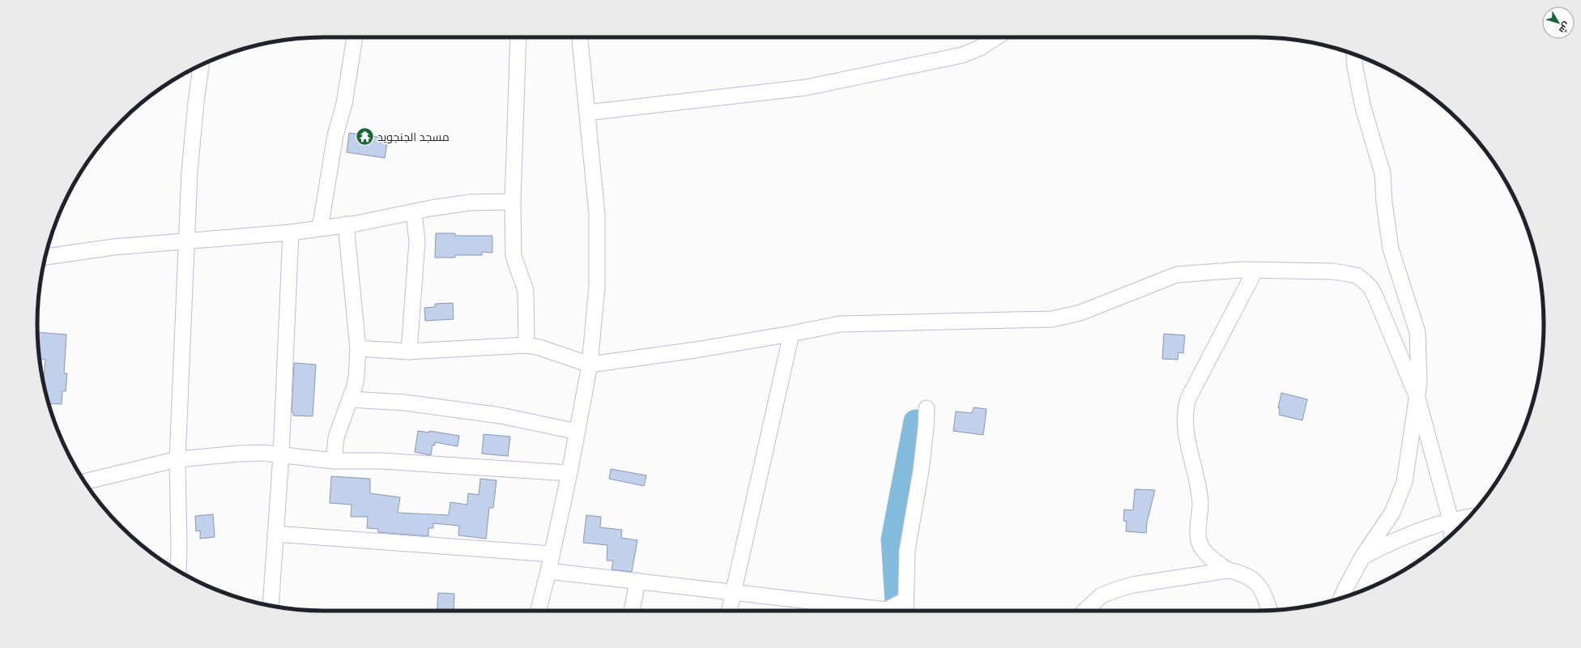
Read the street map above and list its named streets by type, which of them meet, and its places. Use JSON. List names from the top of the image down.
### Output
{
  "places": {
    "temple": ["مسجد الجنجويد"]
  },
  "north": "bottom right"
}
